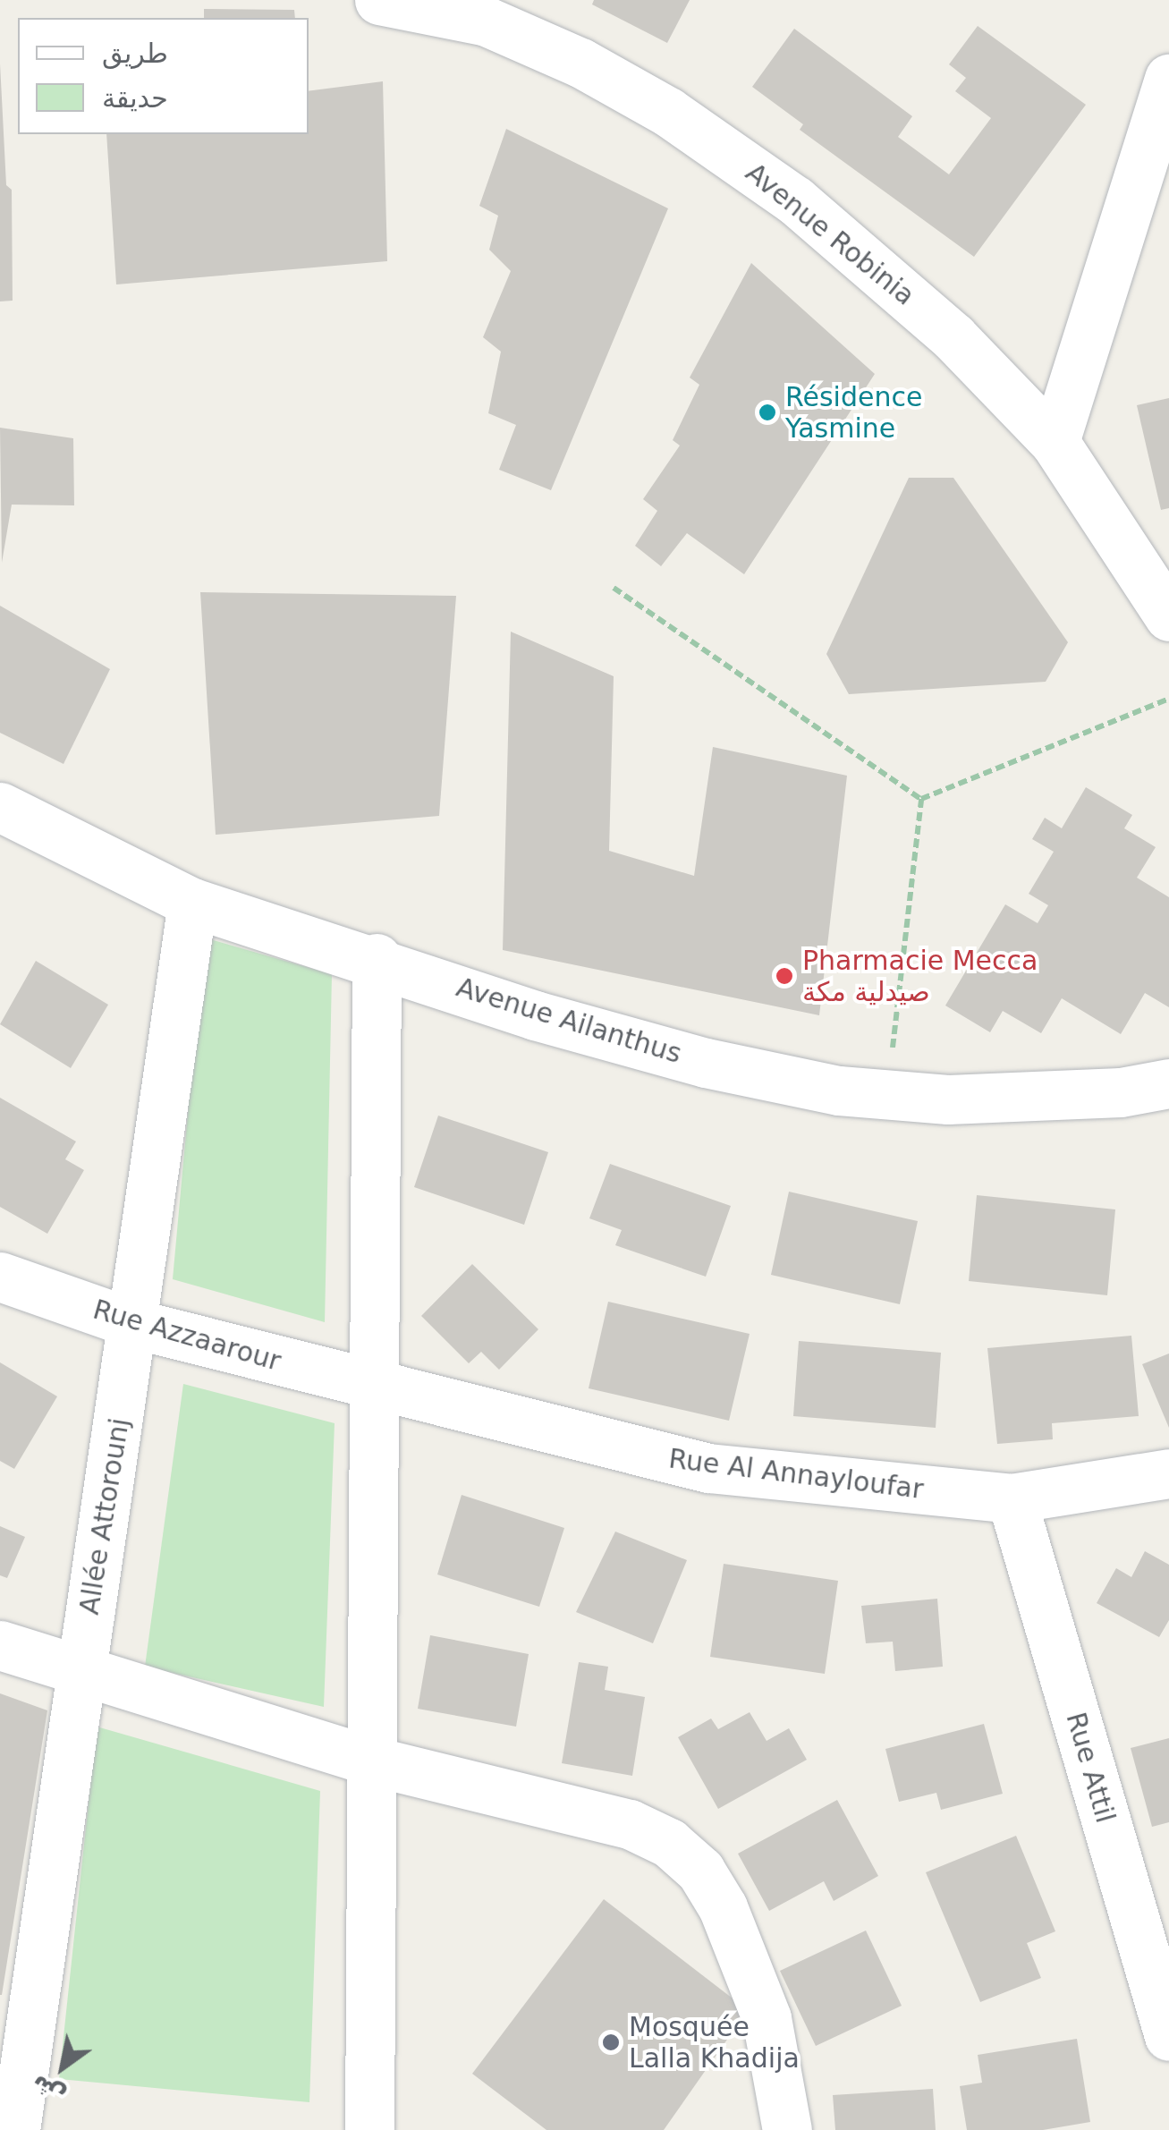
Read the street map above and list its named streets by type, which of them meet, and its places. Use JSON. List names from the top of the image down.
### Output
{
  "streets": {
    "street": [
      "Avenue Robinia",
      "Avenue Ailanthus",
      "Rue Azzaarour",
      "Rue Al Annayloufar",
      "Allée Attorounj",
      "Rue Attil"
    ]
  },
  "crossings": [
    ["Avenue Ailanthus", "Allée Attorounj"],
    ["Rue Azzaarour", "Rue Al Annayloufar"],
    ["Rue Azzaarour", "Allée Attorounj"],
    ["Rue Al Annayloufar", "Rue Attil"]
  ],
  "places": ["Résidence Yasmine", "Pharmacie Mecca صيدلية مكة", "Mosquée Lalla Khadija"],
  "legend": ["طريق", "حديقة"],
  "north": "bottom left"
}
